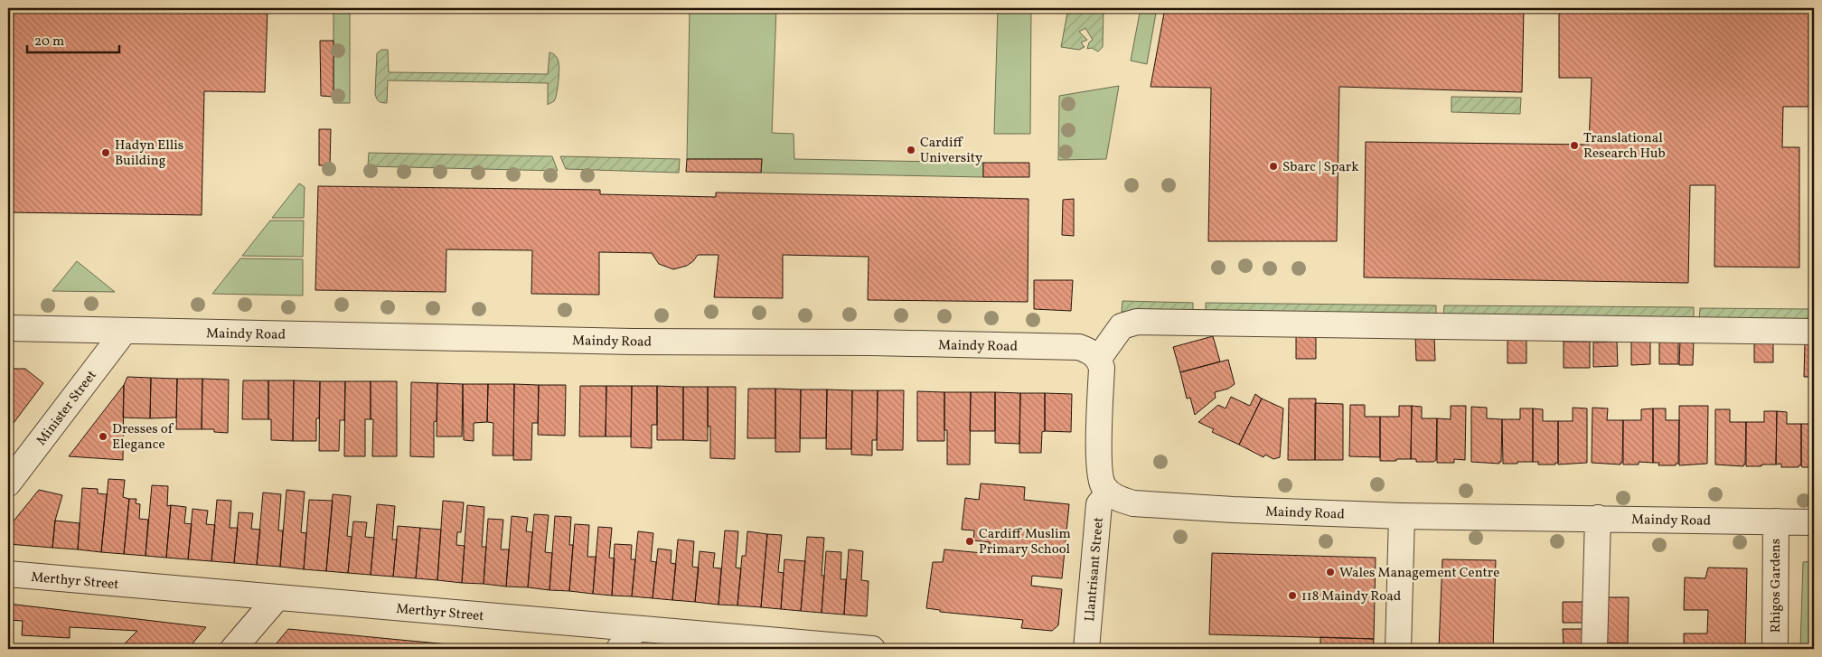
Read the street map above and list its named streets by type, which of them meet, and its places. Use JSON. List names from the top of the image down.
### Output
{
  "streets": {
    "street": [
      "Maindy Road",
      "Minister Street",
      "Llantrisant Street",
      "Merthyr Street",
      "Rhigos Gardens"
    ]
  },
  "crossings": [
    ["Maindy Road", "Minister Street"],
    ["Maindy Road", "Llantrisant Street"],
    ["Maindy Road", "Rhigos Gardens"]
  ],
  "places": [
    "Translational Research Hub",
    "Cardiff University",
    "Hadyn Ellis Building",
    "Sbarc | Spark",
    "Dresses of Elegance",
    "Cardiff Muslim Primary School",
    "Wales Management Centre",
    "118 Maindy Road"
  ],
  "scale_bar": "20 m"
}
